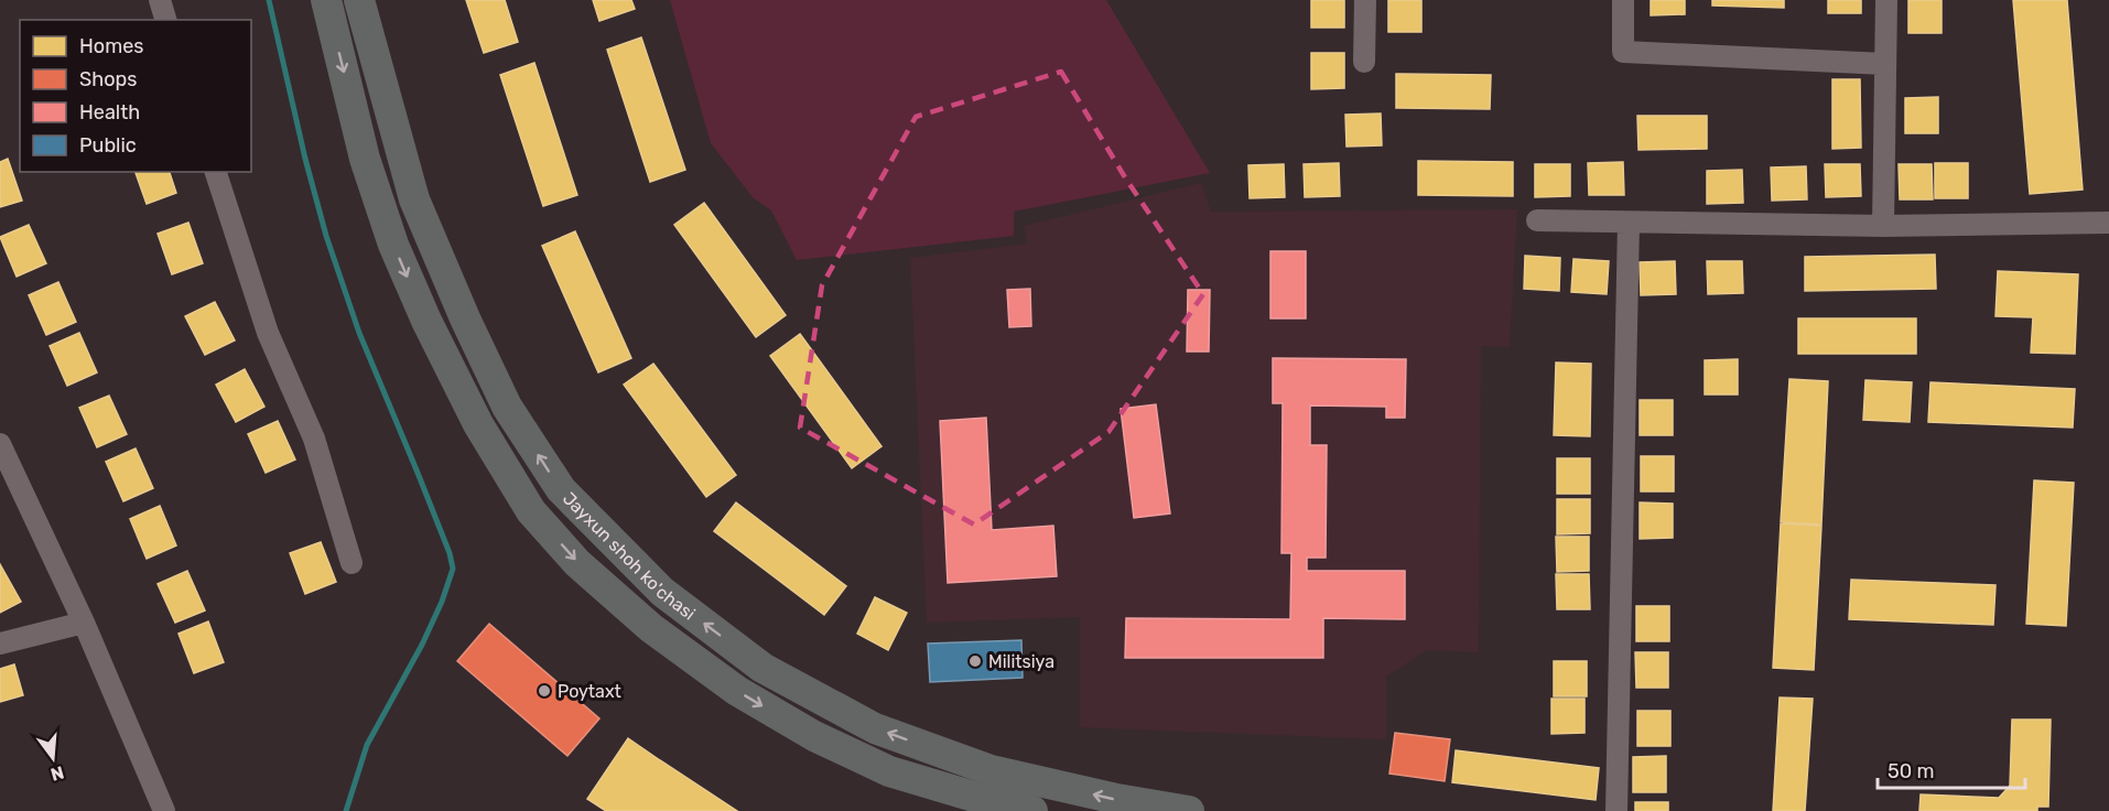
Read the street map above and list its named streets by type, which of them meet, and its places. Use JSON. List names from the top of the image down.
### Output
{
  "streets": {
    "highway": ["Jayxun shoh ko'chasi"]
  },
  "places": ["Militsiya", "Poytaxt"],
  "legend": [
    "Homes",
    "Shops",
    "Health",
    "Public"
  ],
  "scale_bar": "50 m",
  "north": "bottom"
}
